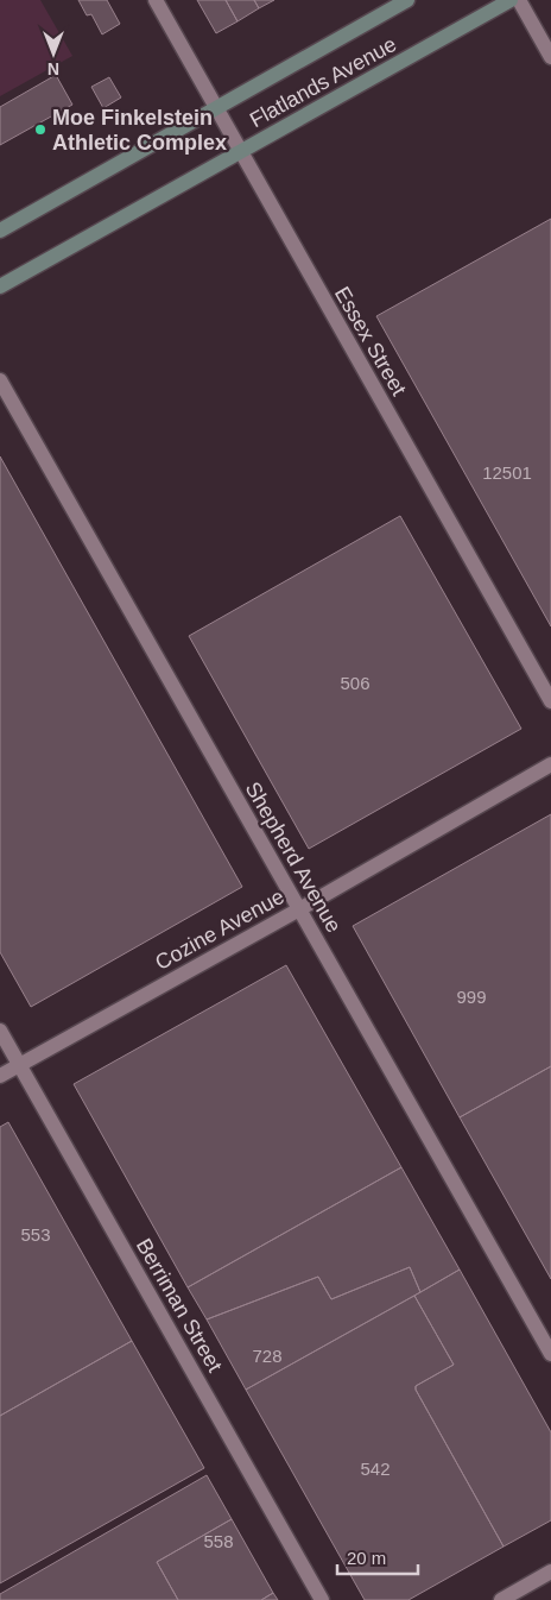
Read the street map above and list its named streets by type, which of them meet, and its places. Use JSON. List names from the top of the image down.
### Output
{
  "streets": {
    "main road": ["Flatlands Avenue"],
    "street": [
      "Essex Street",
      "Shepherd Avenue",
      "Cozine Avenue",
      "Berriman Street"
    ]
  },
  "crossings": [
    ["Flatlands Avenue", "Essex Street"],
    ["Shepherd Avenue", "Cozine Avenue"],
    ["Cozine Avenue", "Berriman Street"]
  ],
  "places": ["Moe Finkelstein Athletic Complex"],
  "house_numbers": [
    "12501",
    "506",
    "999",
    "553",
    "728",
    "542",
    "558"
  ],
  "scale_bar": "20 m",
  "north": "bottom"
}
